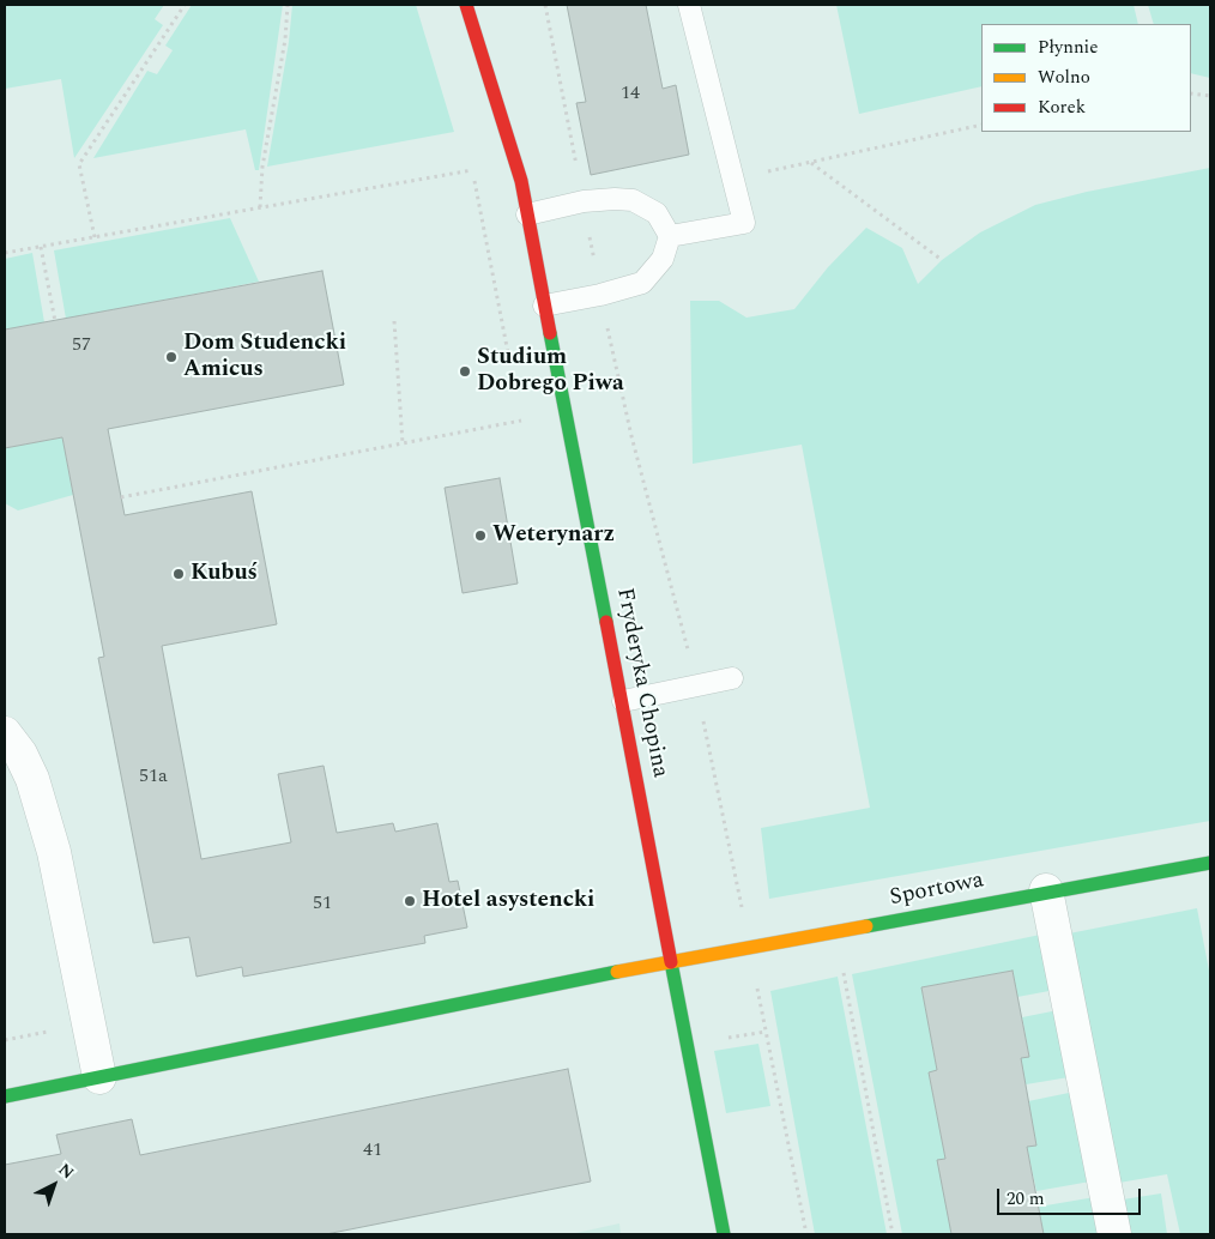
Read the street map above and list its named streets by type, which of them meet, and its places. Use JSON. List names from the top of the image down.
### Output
{
  "streets": {
    "street": ["Fryderyka Chopina", "Sportowa"]
  },
  "crossings": [
    ["Fryderyka Chopina", "Sportowa"]
  ],
  "places": [
    "Dom Studencki Amicus",
    "Studium Dobrego Piwa",
    "Weterynarz",
    "Kubuś",
    "Hotel asystencki"
  ],
  "house_numbers": [
    "14",
    "57",
    "51a",
    "51",
    "41"
  ],
  "legend": ["Płynnie", "Wolno", "Korek"],
  "scale_bar": "20 m",
  "north": "top right"
}
